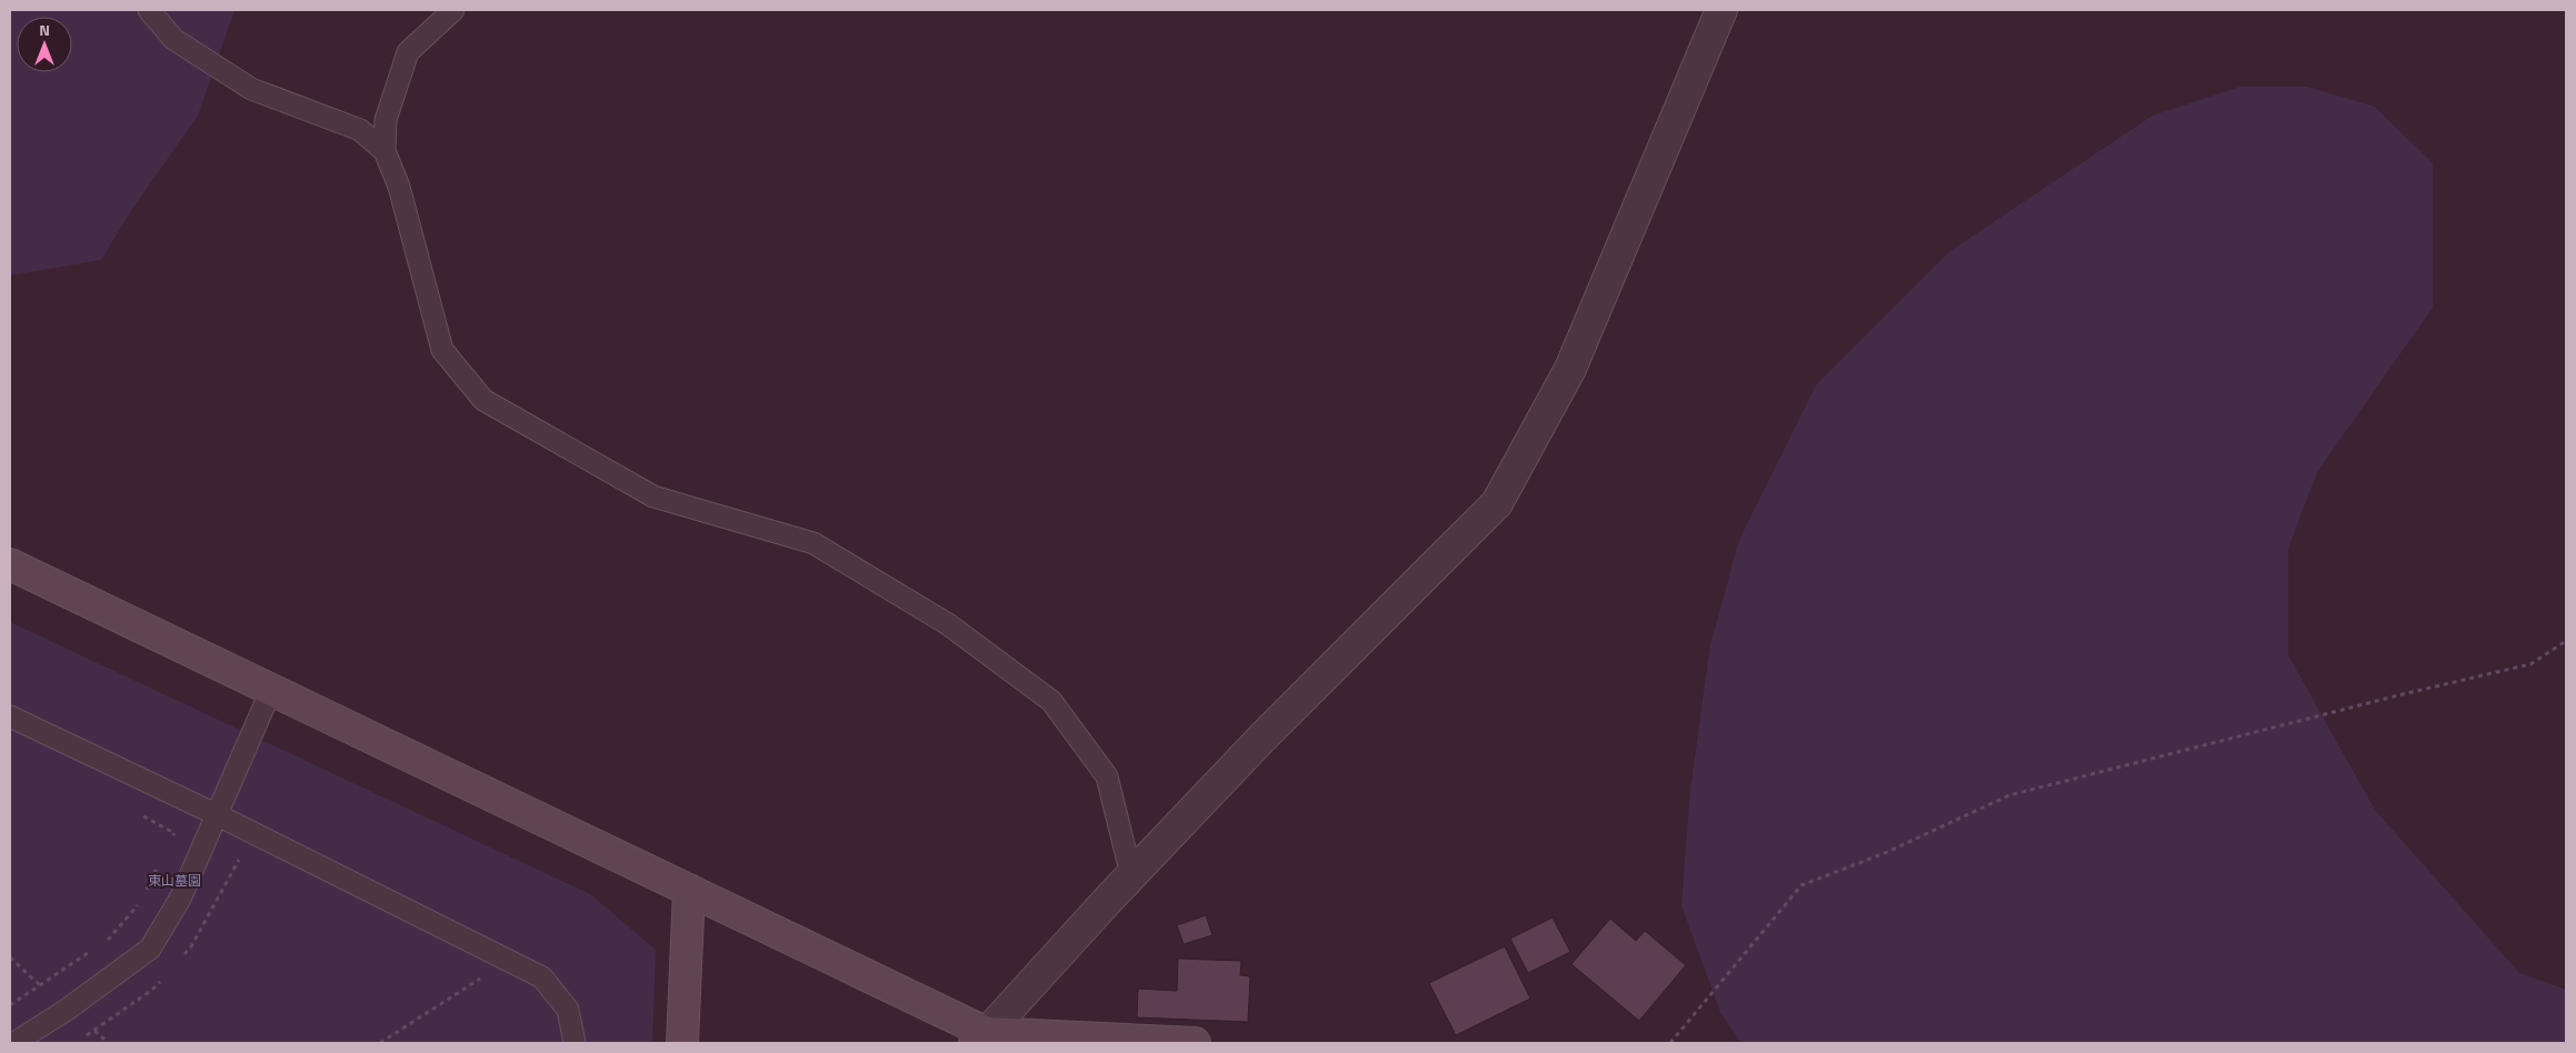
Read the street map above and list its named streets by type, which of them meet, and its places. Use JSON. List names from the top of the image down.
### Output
{
  "parks": ["東山墓園"],
  "north": "top"
}
